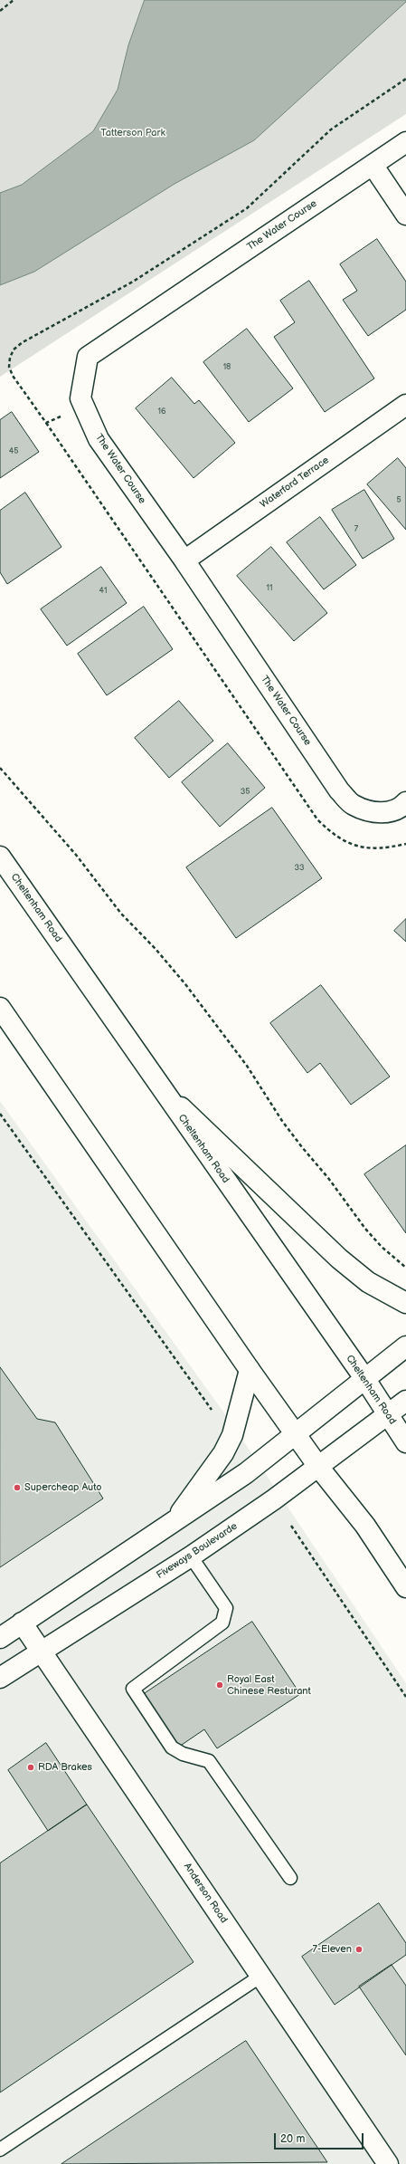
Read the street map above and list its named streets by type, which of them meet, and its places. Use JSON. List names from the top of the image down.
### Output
{
  "streets": {
    "street": [
      "The Water Course",
      "Waterford Terrace",
      "Cheltenham Road",
      "Fiveways Boulevarde",
      "Anderson Road"
    ]
  },
  "crossings": [
    ["The Water Course", "Waterford Terrace"],
    ["Cheltenham Road", "Fiveways Boulevarde"],
    ["Fiveways Boulevarde", "Anderson Road"]
  ],
  "parks": ["Tatterson Park"],
  "places": [
    "Supercheap Auto",
    "Royal East Chinese Resturant",
    "RDA Brakes",
    "7-Eleven"
  ],
  "house_numbers": [
    "18",
    "16",
    "45",
    "5",
    "7",
    "11",
    "41",
    "35",
    "33"
  ],
  "scale_bar": "20 m"
}
